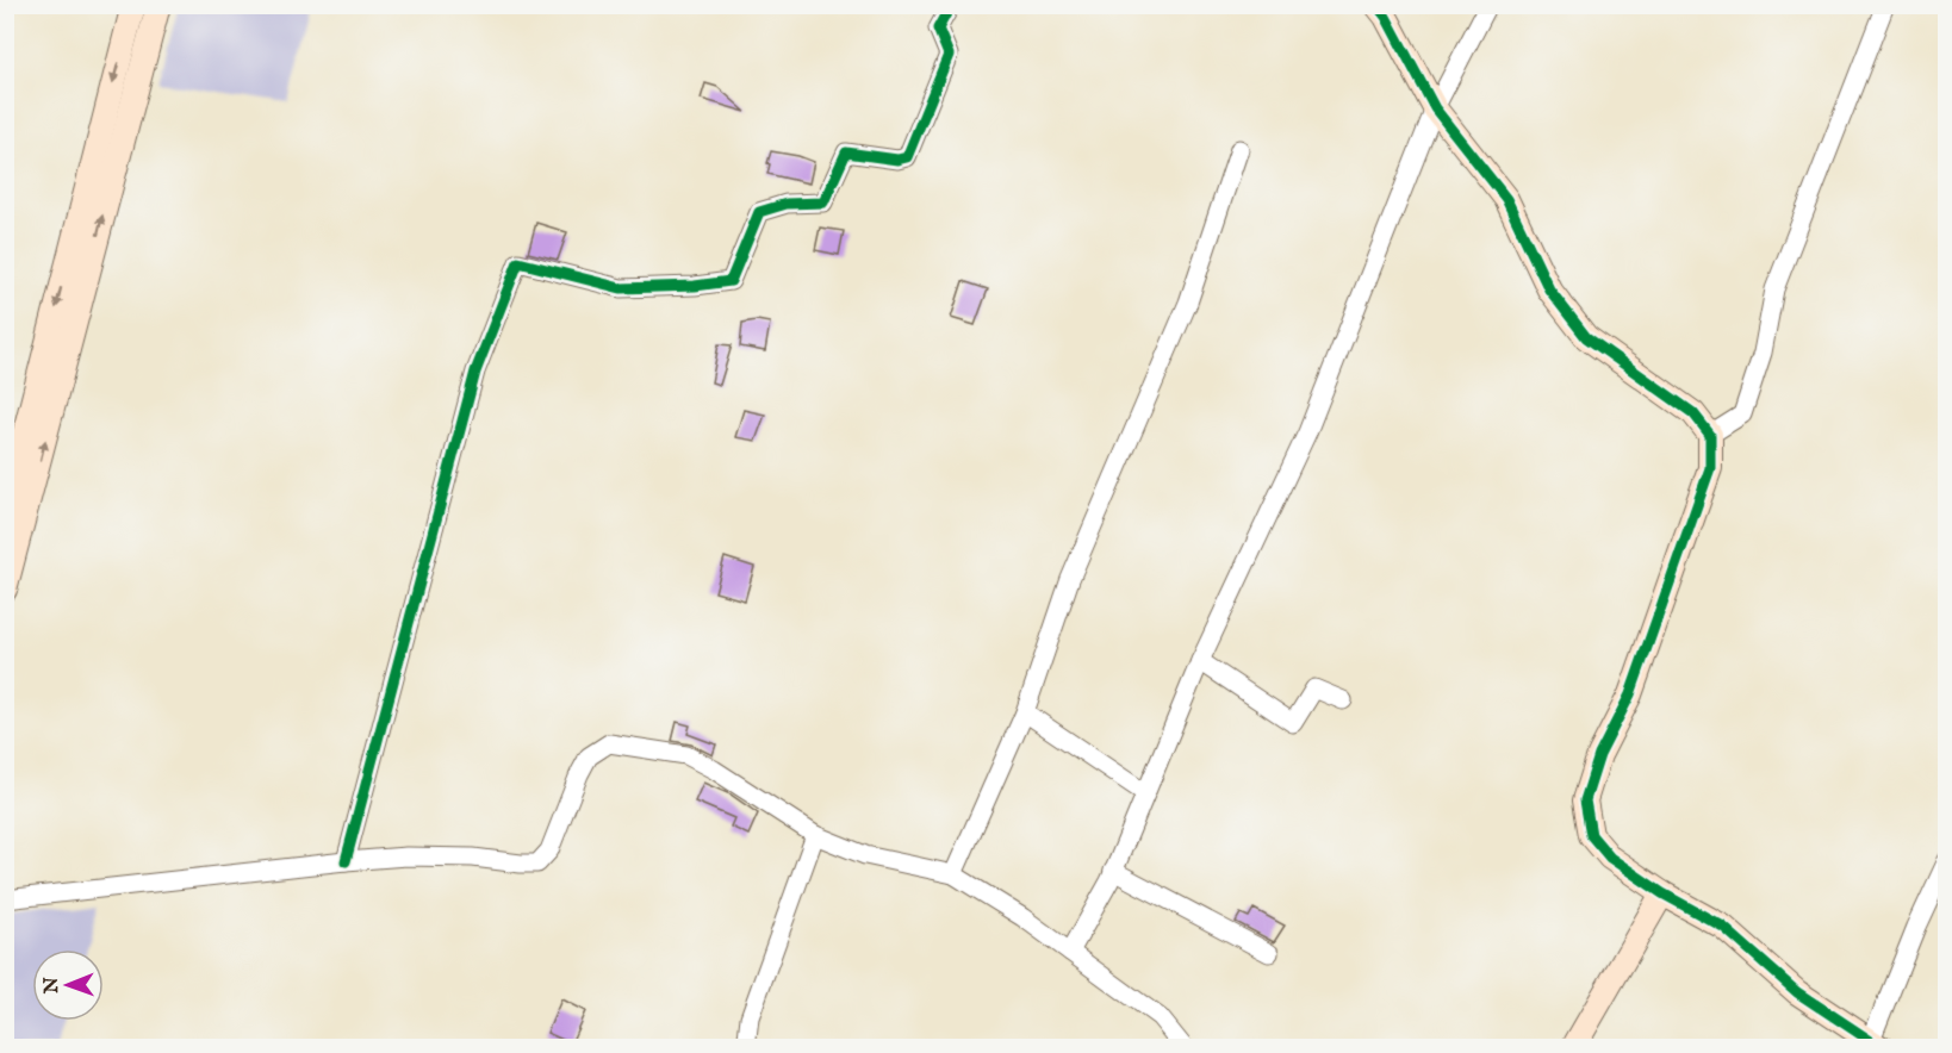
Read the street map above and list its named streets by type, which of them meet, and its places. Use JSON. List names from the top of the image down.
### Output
{
  "north": "left"
}
